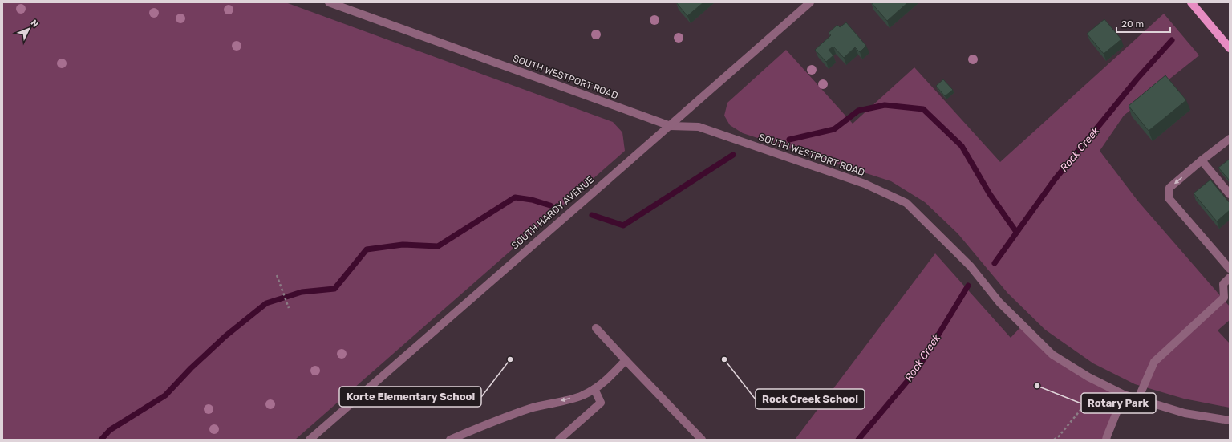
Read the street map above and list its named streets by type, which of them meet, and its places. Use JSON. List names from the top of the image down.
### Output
{
  "streets": {
    "street": ["SOUTH WESTPORT ROAD", "SOUTH HARDY AVENUE"]
  },
  "crossings": [
    ["SOUTH WESTPORT ROAD", "SOUTH HARDY AVENUE"]
  ],
  "water": ["Rock Creek"],
  "places": ["Korte Elementary School", "Rock Creek School", "Rotary Park"],
  "scale_bar": "20 m",
  "north": "top right"
}
